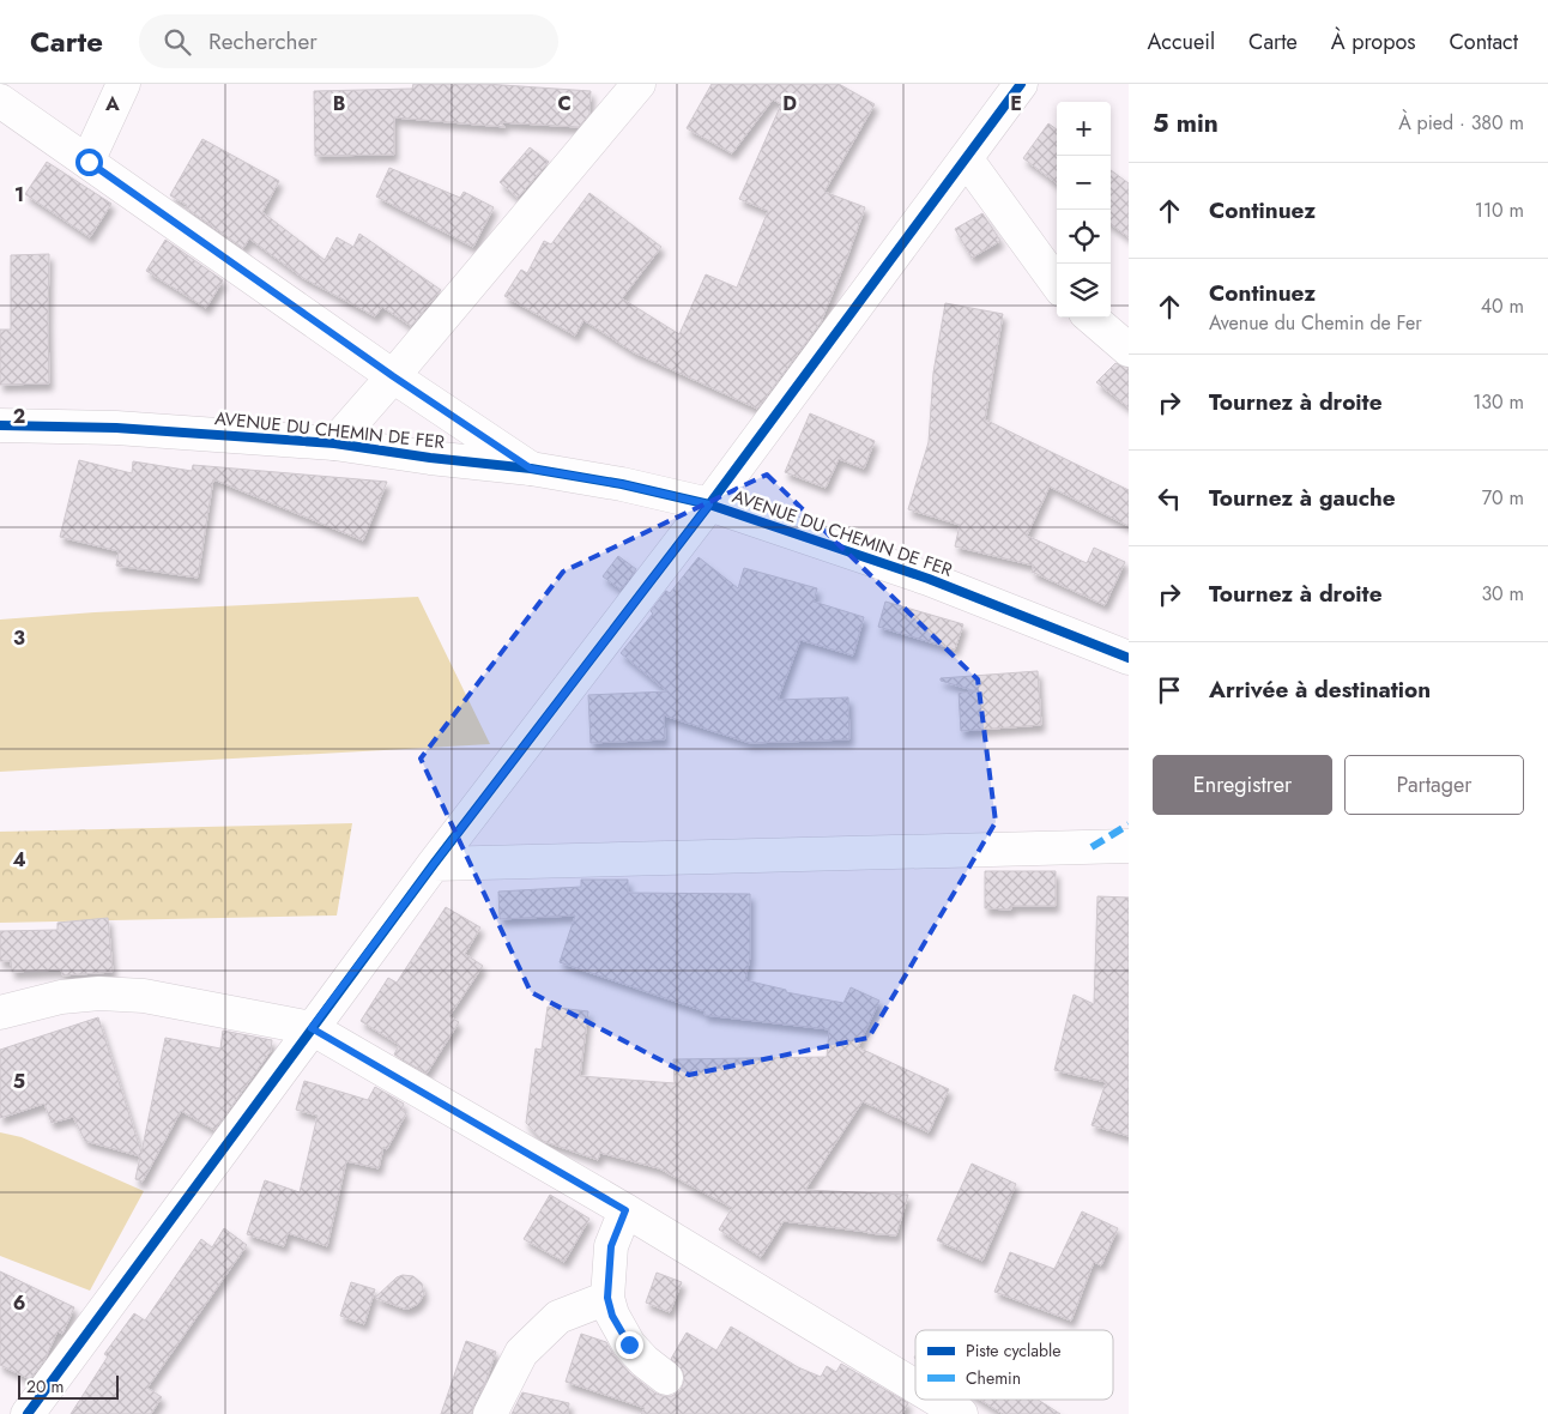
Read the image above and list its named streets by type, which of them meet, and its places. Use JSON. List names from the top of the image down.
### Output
{
  "streets": {
    "street": ["AVENUE DU CHEMIN DE FER"]
  },
  "legend": ["Piste cyclable", "Chemin"],
  "scale_bar": "20 m",
  "page": {
    "header": "Carte",
    "search": "Rechercher",
    "nav": [
      "Accueil",
      "Carte",
      "À propos",
      "Contact"
    ],
    "heading": ["5 min", "À pied · 380 m"],
    "map_buttons": ["+", "−"],
    "list": [
      ["Continuez", "110 m"],
      ["Continuez", "Avenue du Chemin de Fer", "40 m"],
      ["Tournez à droite", "130 m"],
      ["Tournez à gauche", "70 m"],
      ["Tournez à droite", "30 m"],
      "Arrivée à destination"
    ],
    "buttons": ["Enregistrer", "Partager"],
    "scale": "20 m"
  },
  "grid": {
    "columns": [
      "A",
      "B",
      "C",
      "D",
      "E"
    ],
    "rows": [
      "1",
      "2",
      "3",
      "4",
      "5",
      "6"
    ]
  }
}
